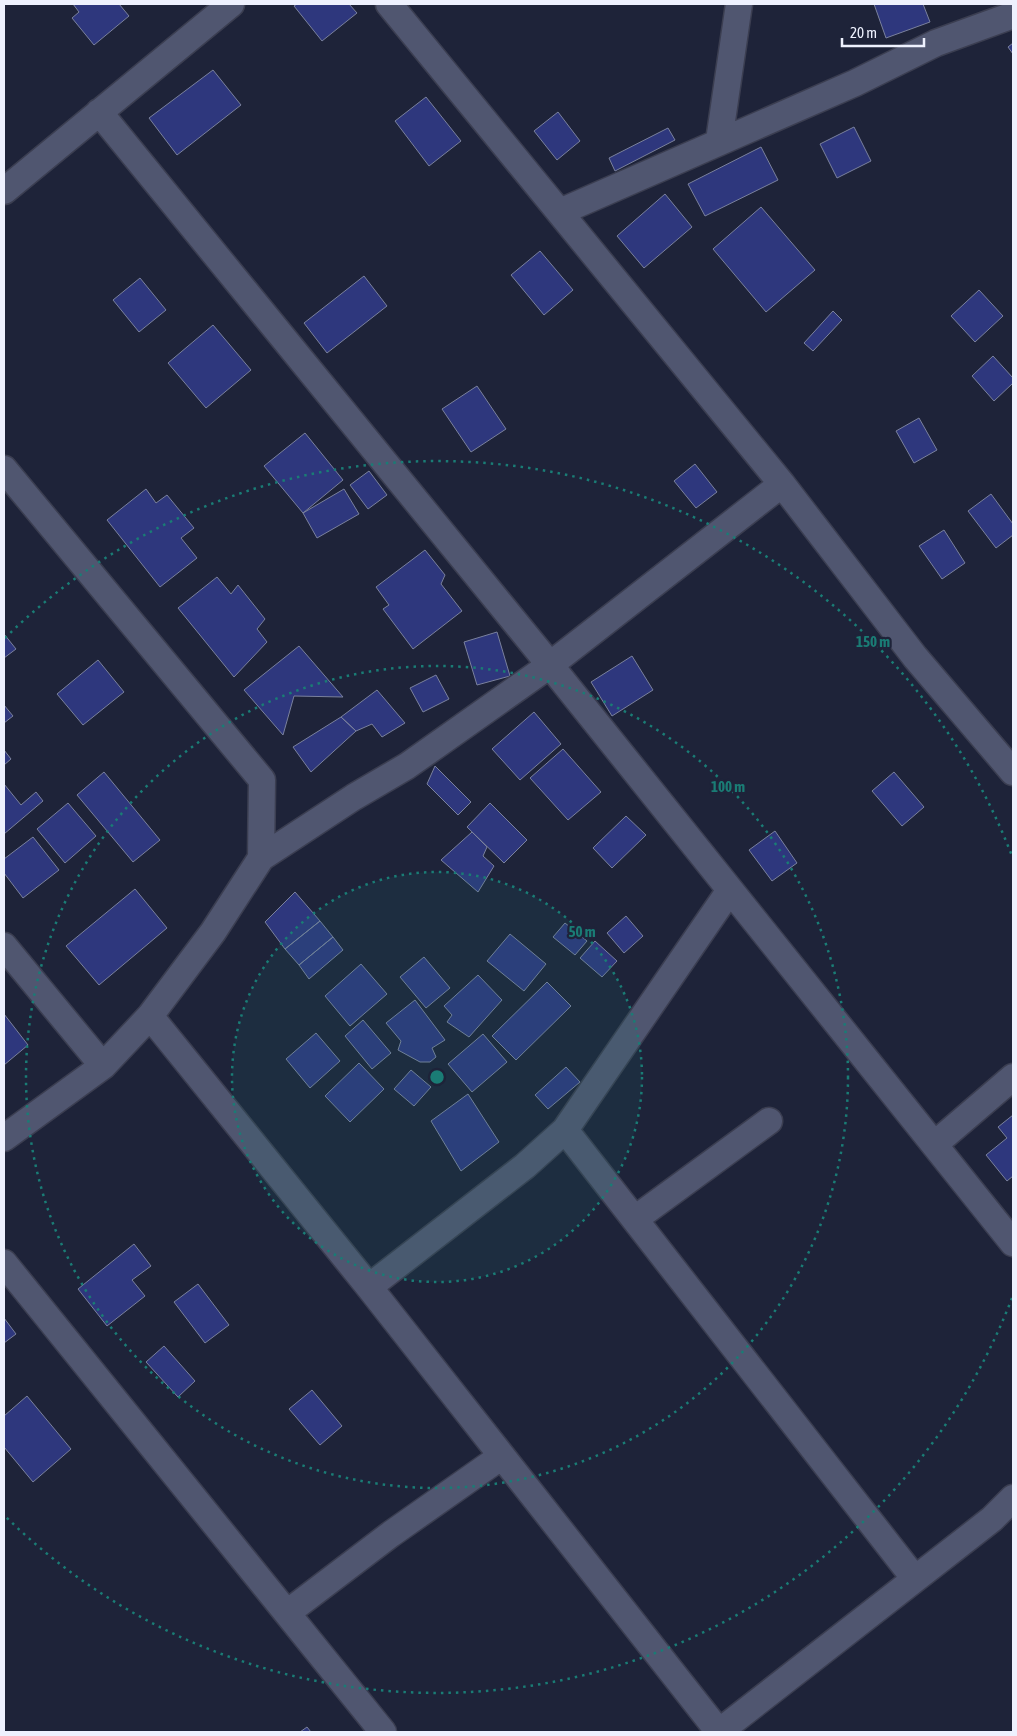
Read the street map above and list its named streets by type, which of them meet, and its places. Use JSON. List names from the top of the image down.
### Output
{
  "scale_bar": "20 m",
  "rings": ["150 m", "100 m", "50 m"]
}
